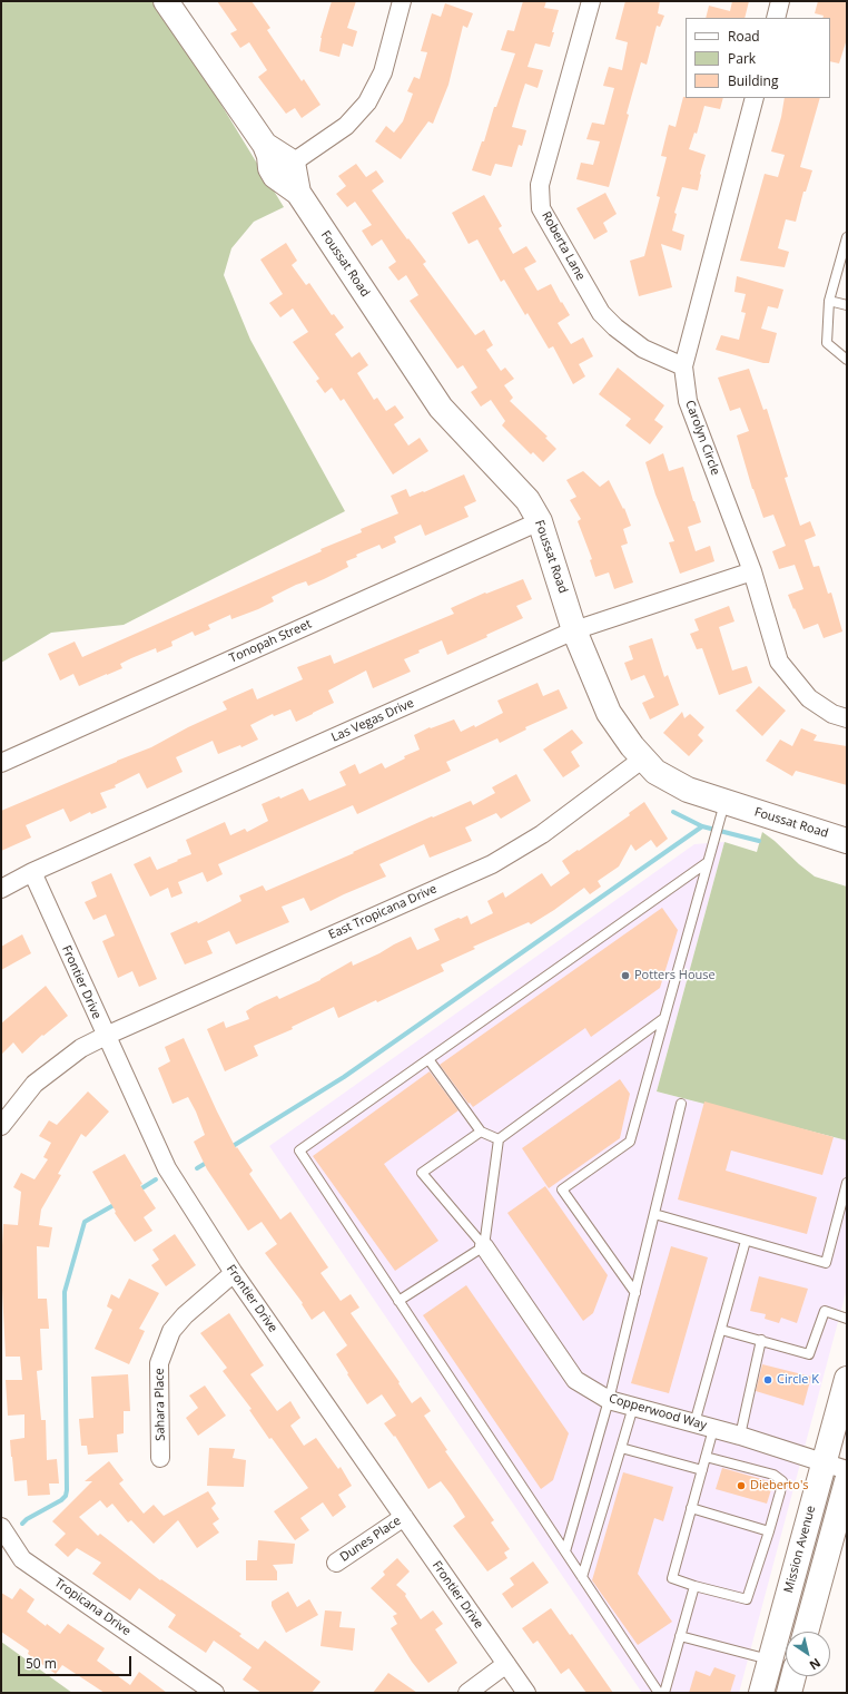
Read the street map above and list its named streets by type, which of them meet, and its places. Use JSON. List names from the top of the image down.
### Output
{
  "streets": {
    "main road": ["Foussat Road", "Mission Avenue"],
    "street": [
      "Roberta Lane",
      "Carolyn Circle",
      "Tonopah Street",
      "Las Vegas Drive",
      "East Tropicana Drive",
      "Frontier Drive",
      "Sahara Place",
      "Copperwood Way",
      "Dunes Place",
      "Tropicana Drive"
    ]
  },
  "crossings": [
    ["Roberta Lane", "Carolyn Circle"],
    ["Foussat Road", "Tonopah Street"],
    ["Foussat Road", "Las Vegas Drive"],
    ["Foussat Road", "East Tropicana Drive"],
    ["Carolyn Circle", "Las Vegas Drive"],
    ["Las Vegas Drive", "Frontier Drive"],
    ["East Tropicana Drive", "Frontier Drive"],
    ["Frontier Drive", "Sahara Place"],
    ["Frontier Drive", "Dunes Place"],
    ["Copperwood Way", "Mission Avenue"]
  ],
  "places": ["Potters House", "Circle K", "Dieberto's"],
  "legend": ["Road", "Park", "Building"],
  "scale_bar": "50 m",
  "north": "bottom right"
}
